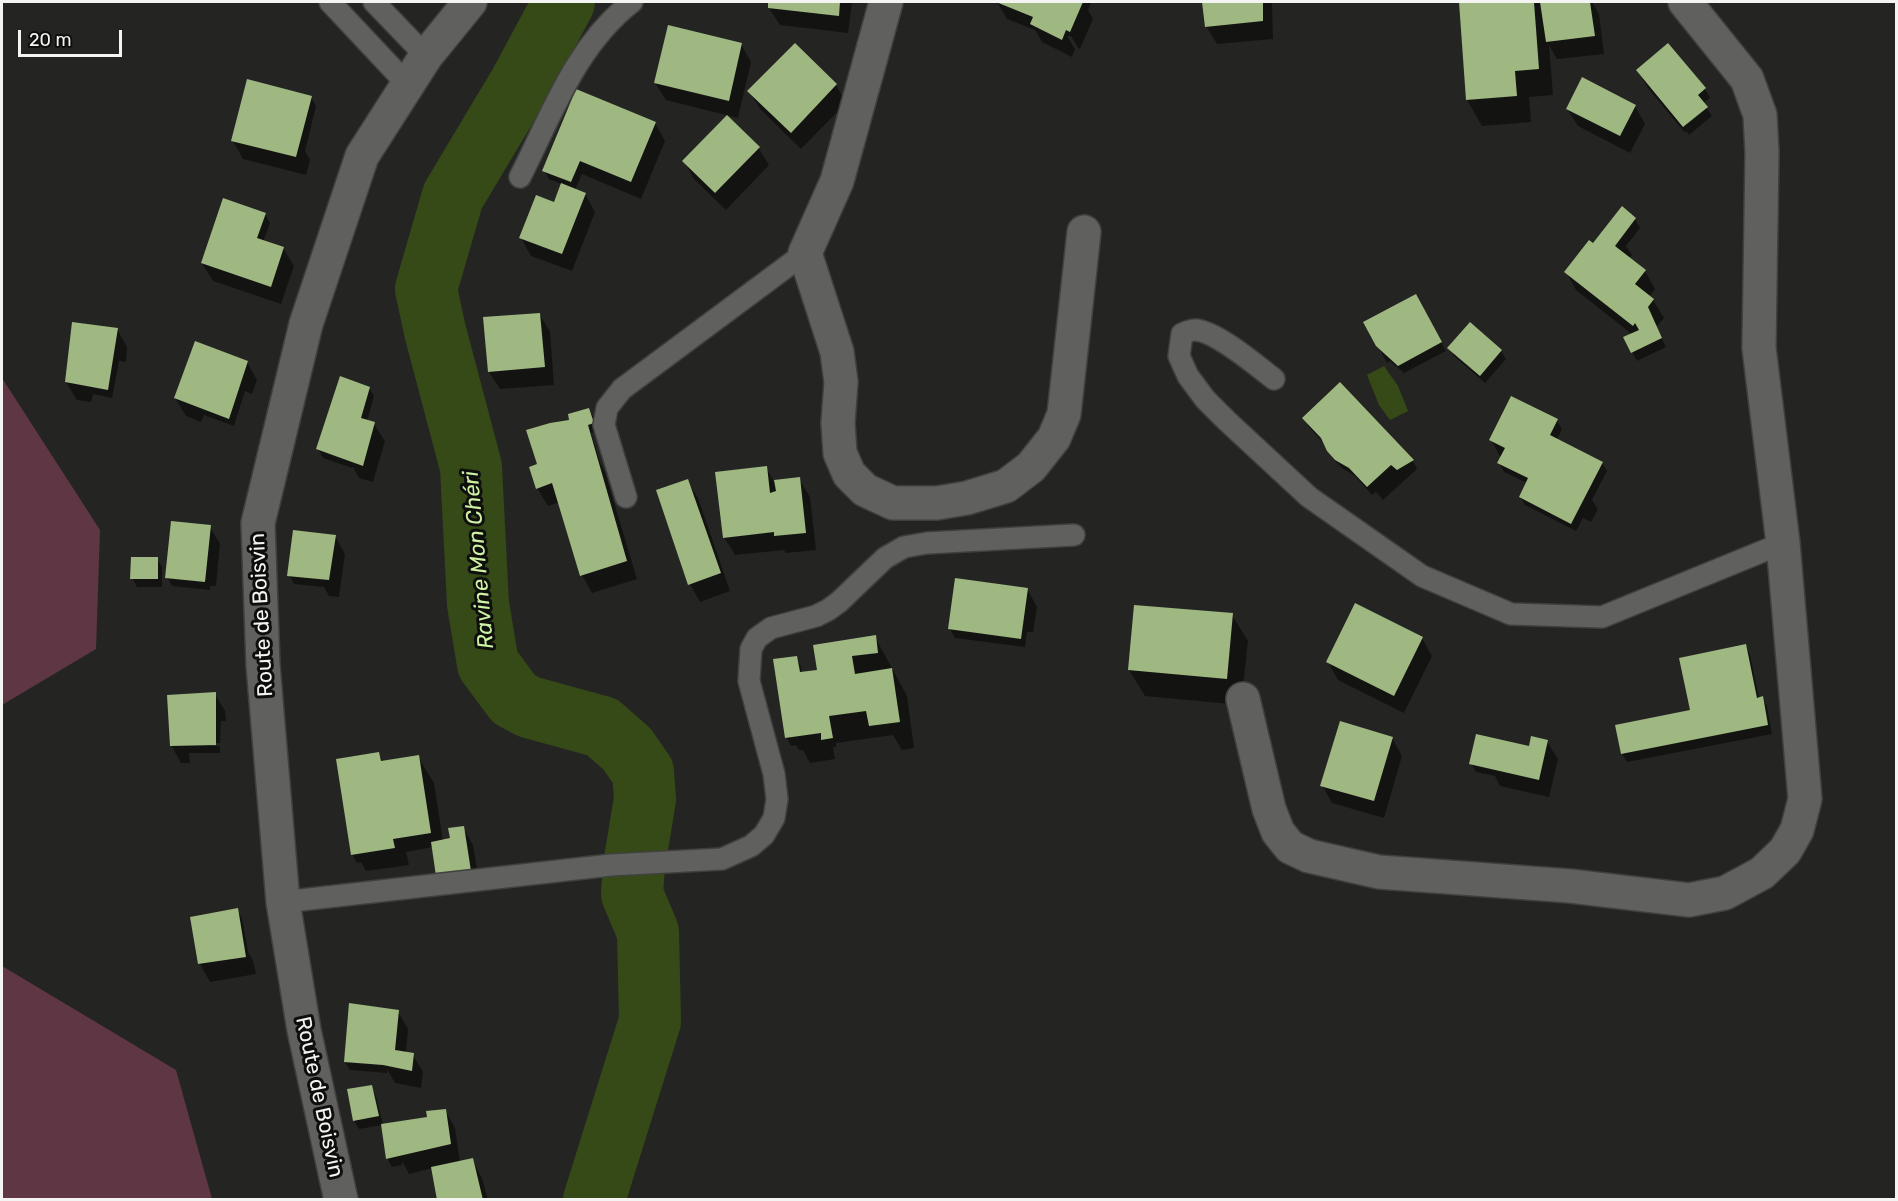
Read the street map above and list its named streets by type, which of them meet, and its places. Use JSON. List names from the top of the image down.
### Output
{
  "streets": {
    "street": ["Route de Boisvin"]
  },
  "water": ["Ravine Mon Chéri"],
  "scale_bar": "20 m"
}
